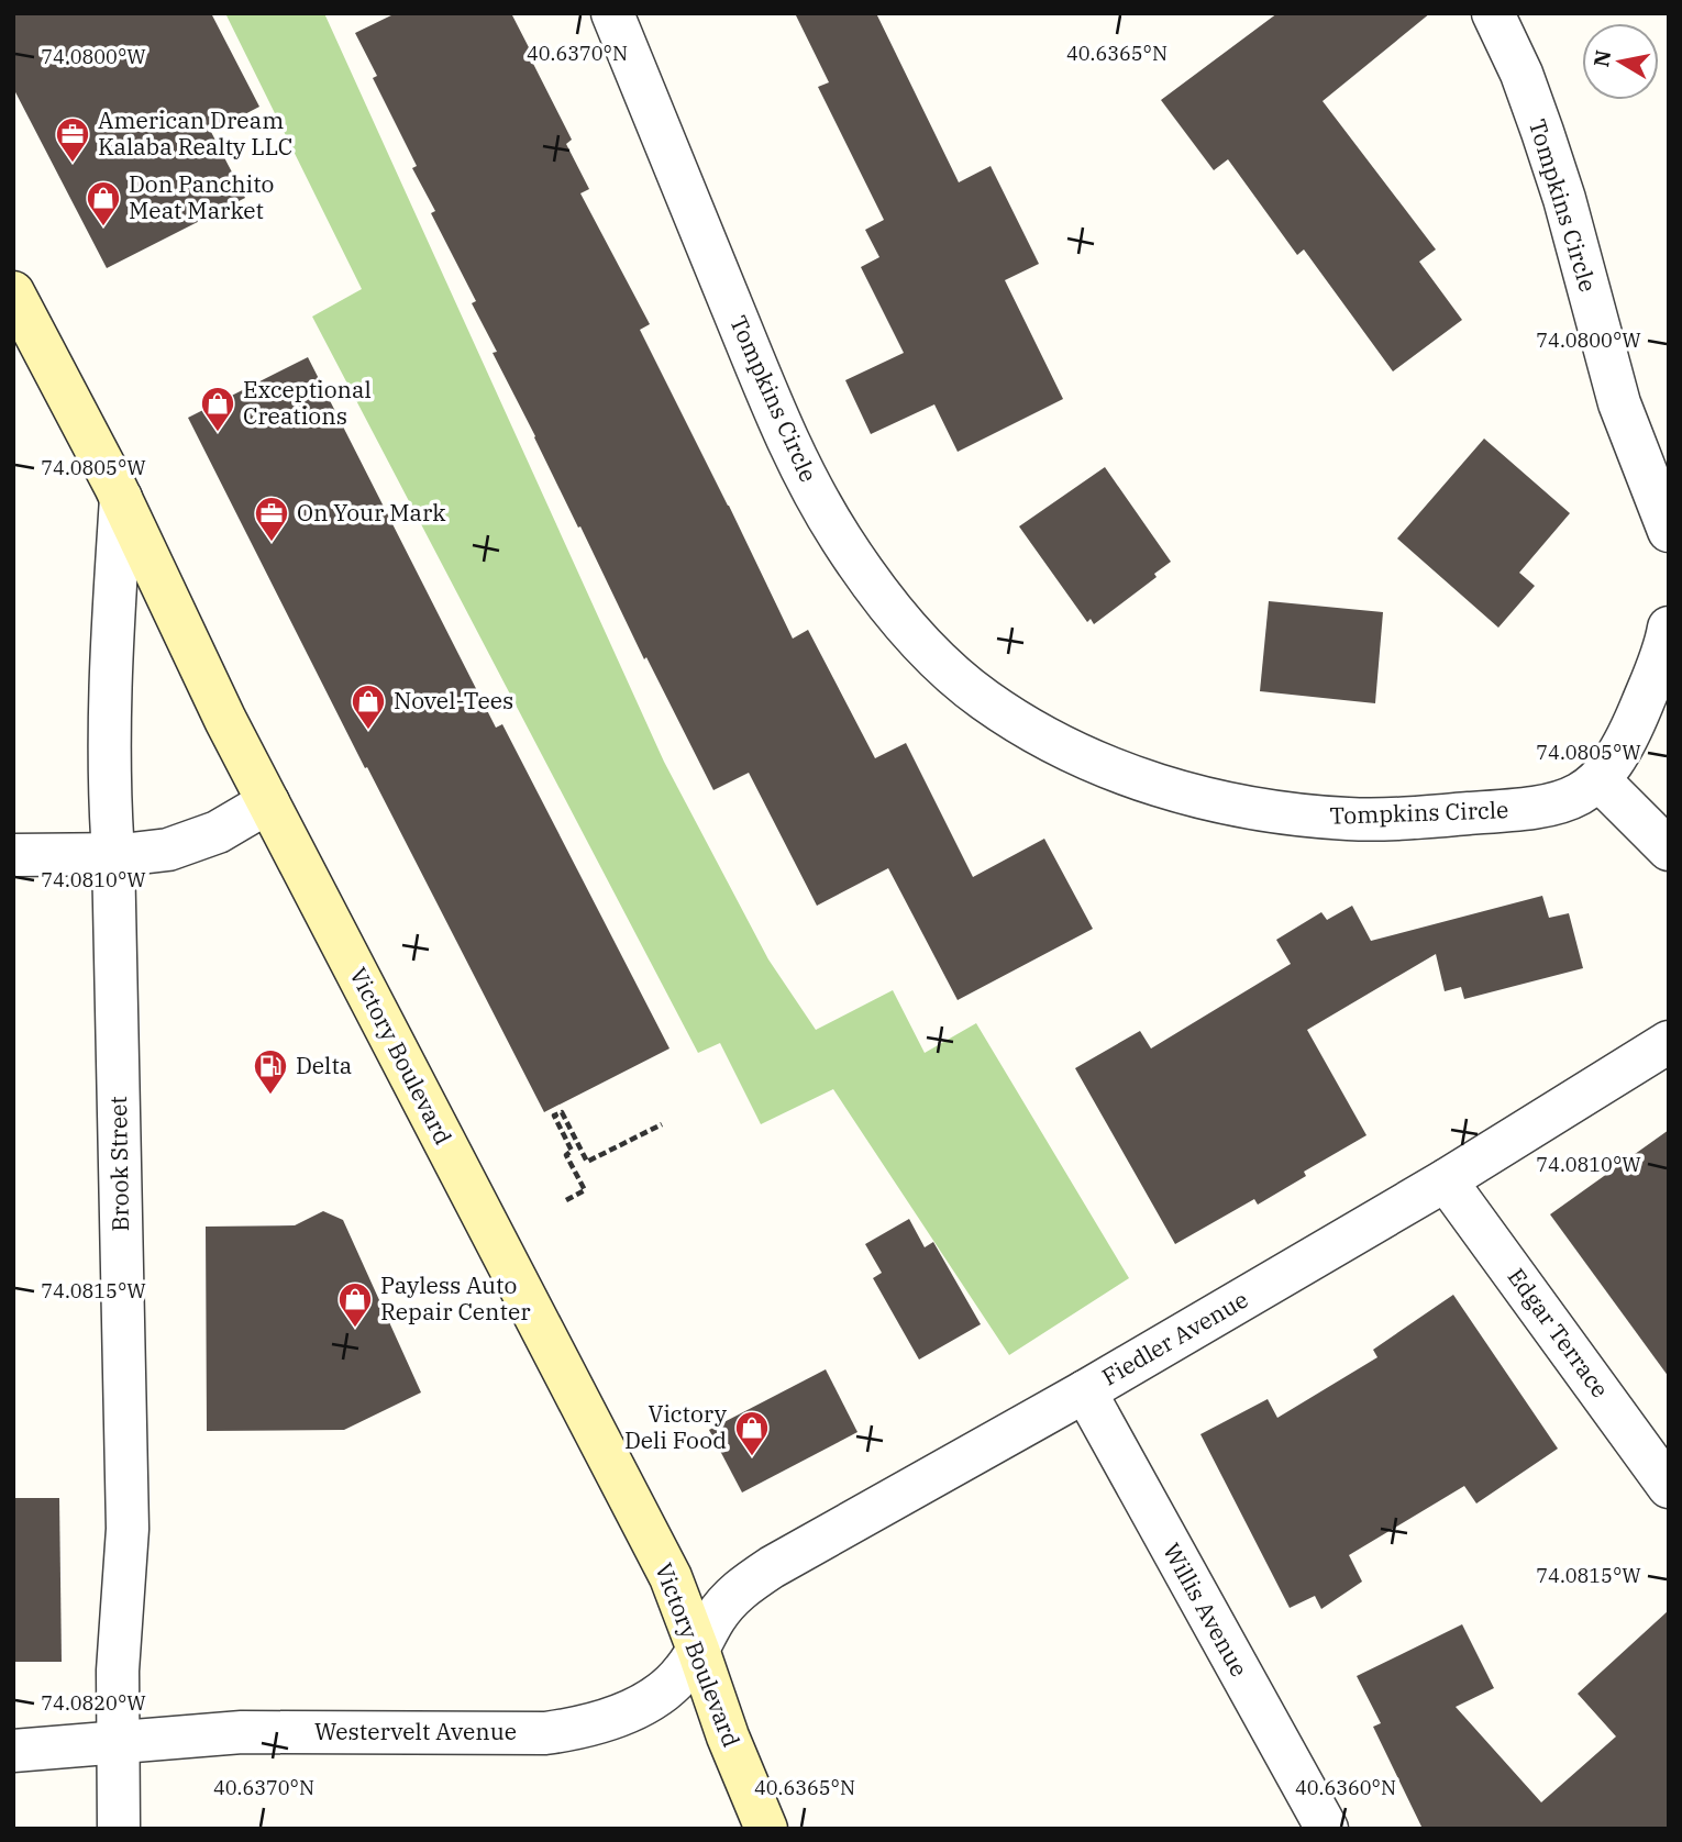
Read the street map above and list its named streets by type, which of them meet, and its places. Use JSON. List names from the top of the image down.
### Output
{
  "streets": {
    "main road": ["Victory Boulevard"],
    "street": [
      "Tompkins Circle",
      "Brook Street",
      "Edgar Terrace",
      "Fiedler Avenue",
      "Willis Avenue",
      "Westervelt Avenue"
    ]
  },
  "crossings": [
    ["Victory Boulevard", "Brook Street"],
    ["Victory Boulevard", "Fiedler Avenue"],
    ["Victory Boulevard", "Westervelt Avenue"],
    ["Brook Street", "Westervelt Avenue"],
    ["Edgar Terrace", "Fiedler Avenue"],
    ["Fiedler Avenue", "Willis Avenue"],
    ["Fiedler Avenue", "Westervelt Avenue"]
  ],
  "places": {
    "office": ["American Dream Kalaba Realty LLC", "On Your Mark"],
    "shop": [
      "Don Panchito Meat Market",
      "Exceptional Creations",
      "Novel-Tees",
      "Payless Auto Repair Center",
      "Victory Deli Food"
    ],
    "fuel station": ["Delta"]
  },
  "north": "left",
  "coordinates": [
    "40.6370°N",
    "40.6365°N",
    "74.0800°W",
    "74.0805°W",
    "74.0810°W",
    "74.0815°W",
    "74.0820°W",
    "40.6360°N"
  ]
}
